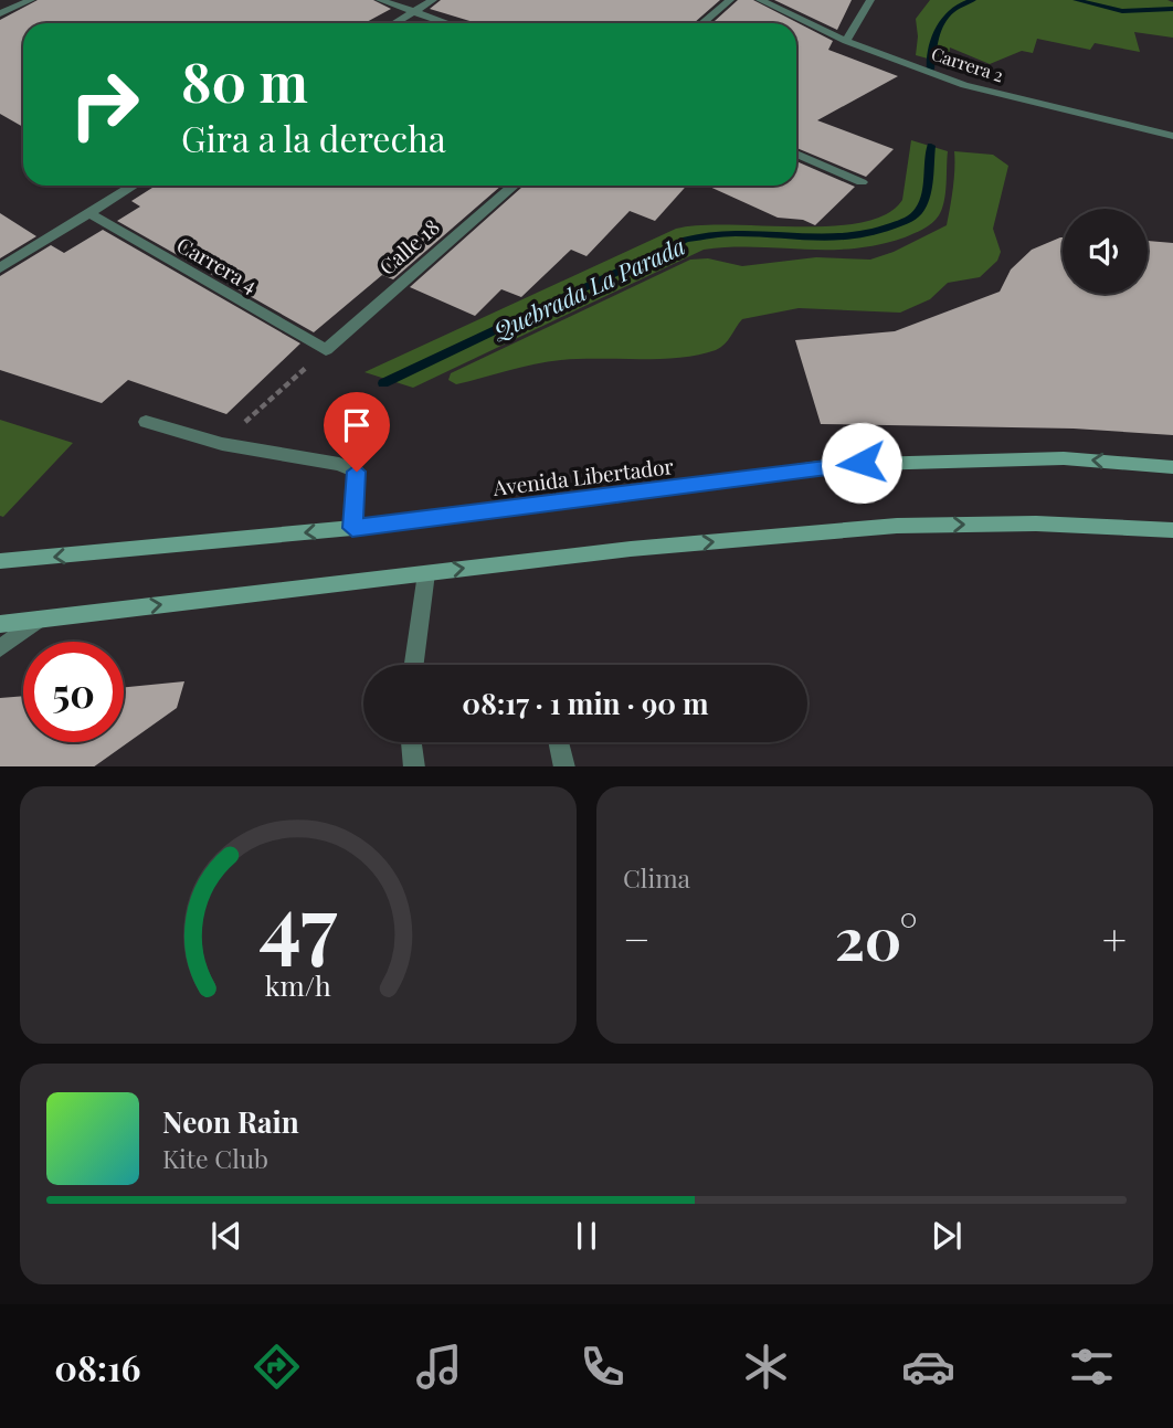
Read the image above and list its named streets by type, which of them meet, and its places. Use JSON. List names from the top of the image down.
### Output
{
  "streets": {
    "main road": ["Avenida Libertador"],
    "street": ["Carrera 2", "Calle 18", "Carrera 4"]
  },
  "crossings": [
    ["Calle 18", "Carrera 4"]
  ],
  "water": ["Quebrada La Parada"],
  "page": {
    "turn": ["80 m", "Gira a la derecha"],
    "limit": "50",
    "trip": "08:17 · 1 min · 90 m",
    "tile": "Clima",
    "heat": ["−", "20°", "+"],
    "song": ["Neon Rain", "Kite Club"],
    "tabs": "08:16",
    "gauge": ["47", "km/h"]
  }
}
